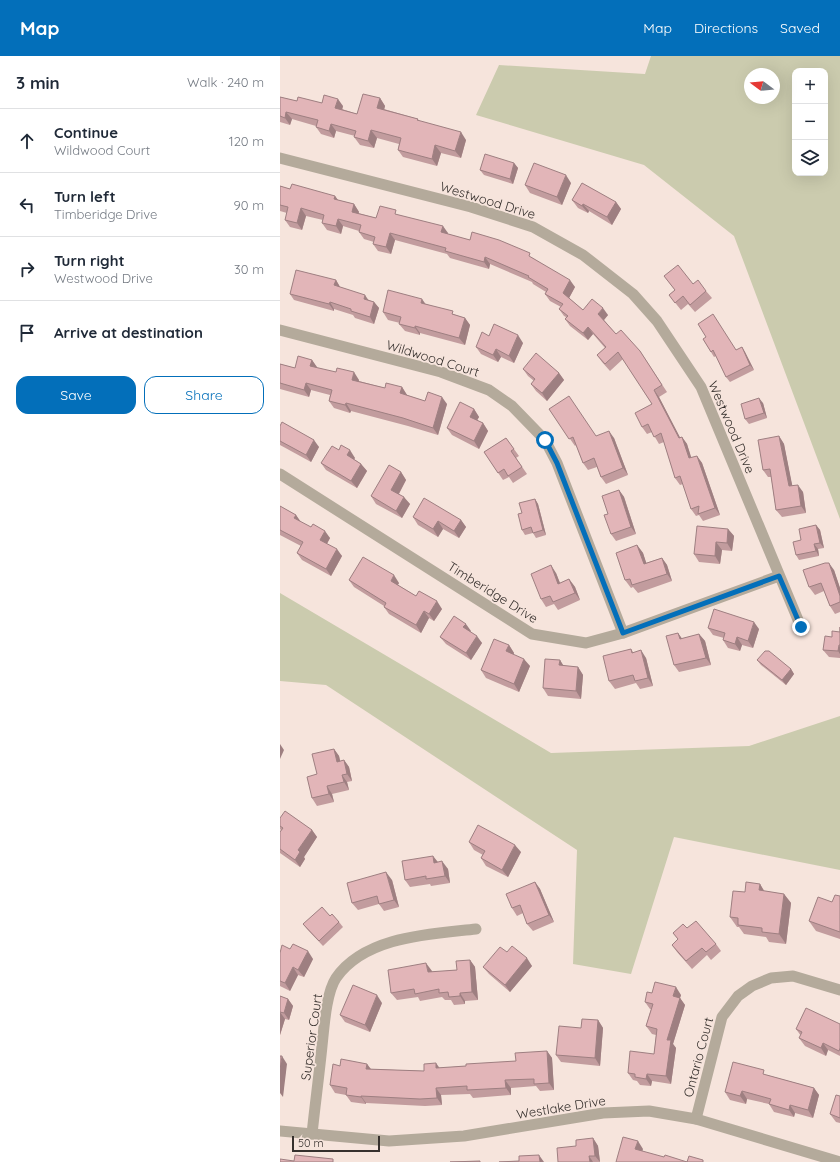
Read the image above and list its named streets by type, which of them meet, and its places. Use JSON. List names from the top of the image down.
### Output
{
  "streets": {
    "street": [
      "Westwood Drive",
      "Wildwood Court",
      "Timberidge Drive",
      "Superior Court",
      "Ontario Court",
      "Westlake Drive"
    ]
  },
  "crossings": [
    ["Westwood Drive", "Timberidge Drive"],
    ["Wildwood Court", "Timberidge Drive"],
    ["Superior Court", "Westlake Drive"],
    ["Ontario Court", "Westlake Drive"]
  ],
  "scale_bar": "50 m",
  "north": "left",
  "page": {
    "header": "Map",
    "nav": ["Map", "Directions", "Saved"],
    "heading": ["3 min", "Walk · 240 m"],
    "map_buttons": ["+", "−"],
    "list": [
      ["Continue", "Wildwood Court", "120 m"],
      ["Turn left", "Timberidge Drive", "90 m"],
      ["Turn right", "Westwood Drive", "30 m"],
      "Arrive at destination"
    ],
    "buttons": ["Save", "Share"],
    "scale": "50 m"
  }
}
